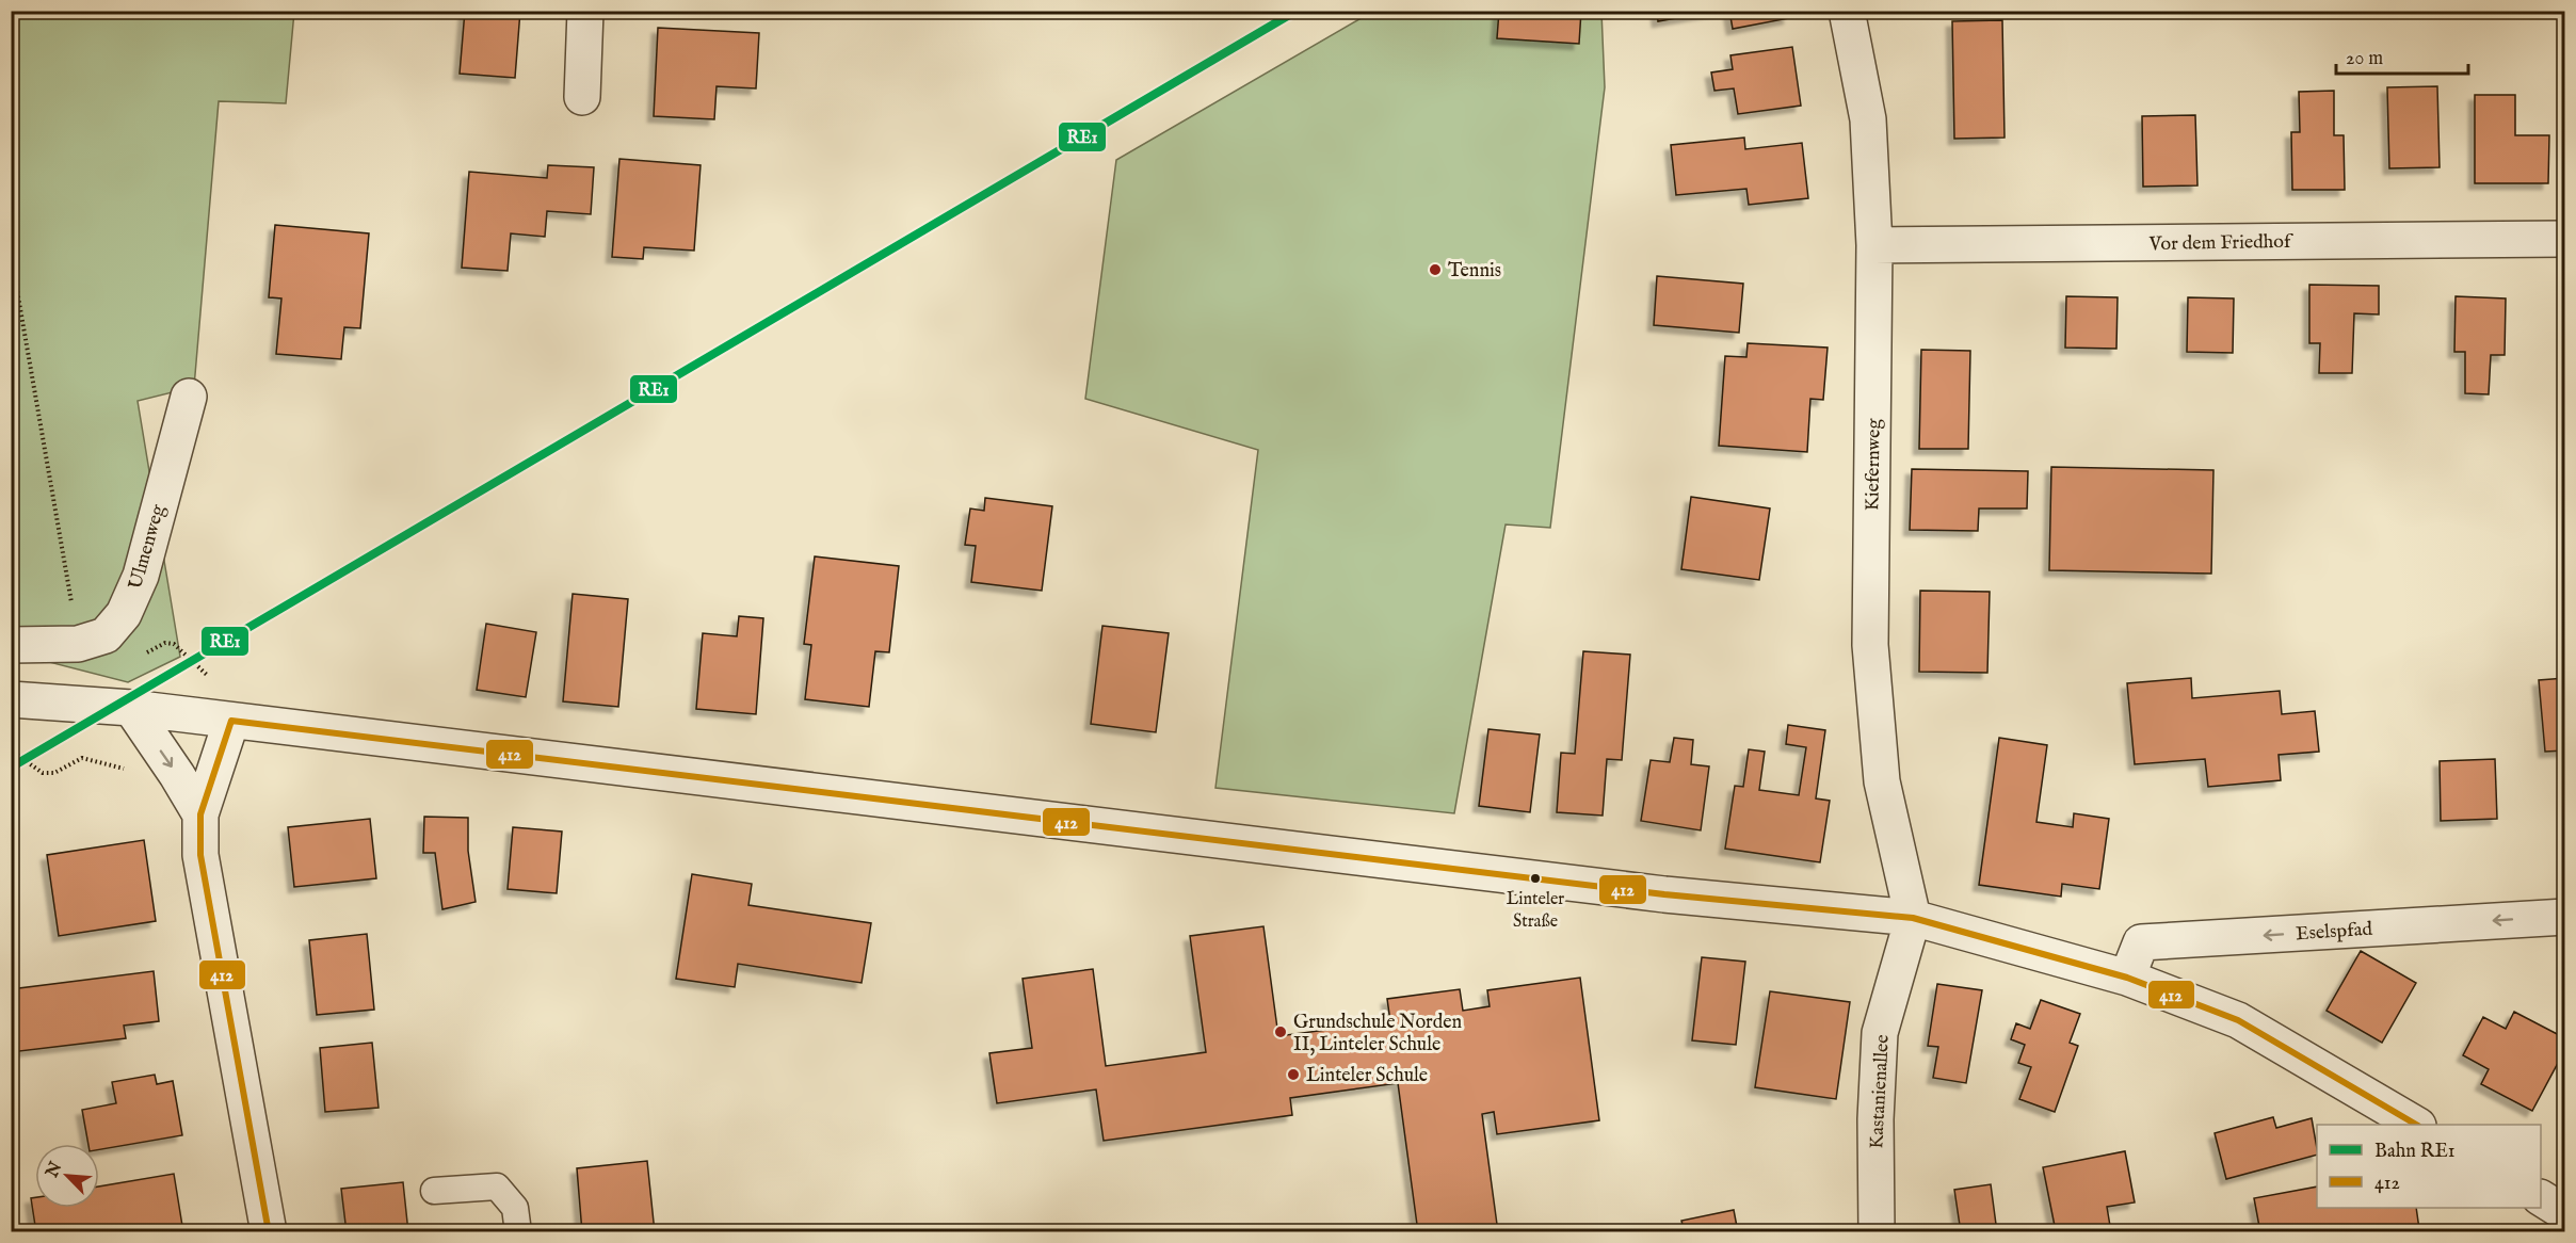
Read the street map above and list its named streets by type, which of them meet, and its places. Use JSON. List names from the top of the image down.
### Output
{
  "streets": {
    "street": [
      "Vor dem Friedhof",
      "Kiefernweg",
      "Ulmenweg",
      "Eselspfad",
      "Kastanienallee"
    ]
  },
  "crossings": [
    ["Vor dem Friedhof", "Kiefernweg"],
    ["Kiefernweg", "Kastanienallee"]
  ],
  "one_way": ["Eselspfad"],
  "places": [
    "Tennis",
    "Linteler Straße",
    "Grundschule Norden II, Linteler Schule",
    "Linteler Schule"
  ],
  "lines": ["rail line RE1", "transit line 412"],
  "legend": ["Bahn RE1", "412"],
  "scale_bar": "20 m",
  "north": "top left"
}
